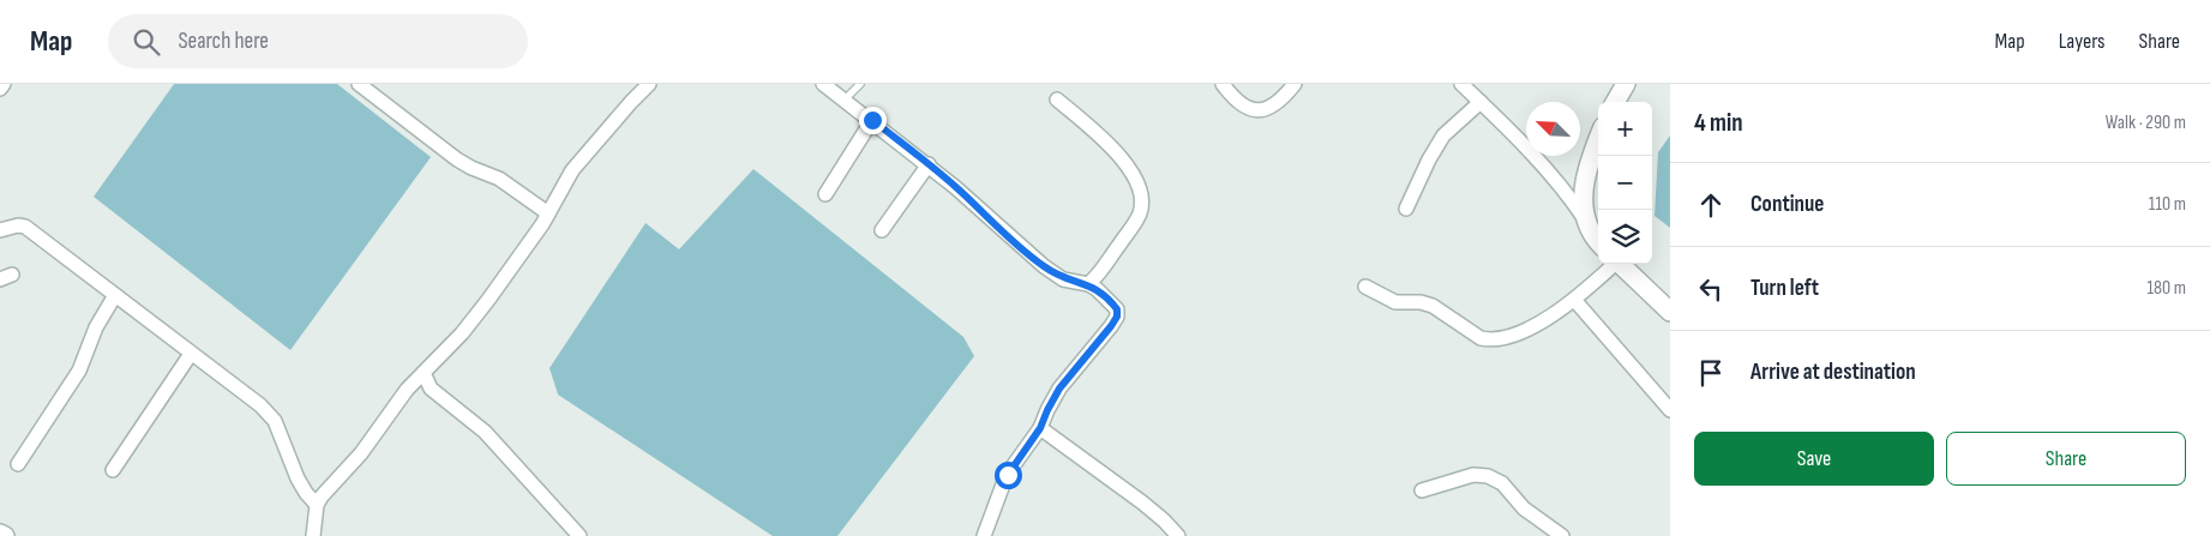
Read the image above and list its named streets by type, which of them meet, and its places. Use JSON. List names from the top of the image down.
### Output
{
  "north": "top left",
  "page": {
    "header": "Map",
    "search": "Search here",
    "nav": ["Map", "Layers", "Share"],
    "heading": ["4 min", "Walk · 290 m"],
    "map_buttons": ["+", "−"],
    "list": [
      ["Continue", "110 m"],
      ["Turn left", "180 m"],
      "Arrive at destination"
    ],
    "buttons": ["Save", "Share"]
  }
}
